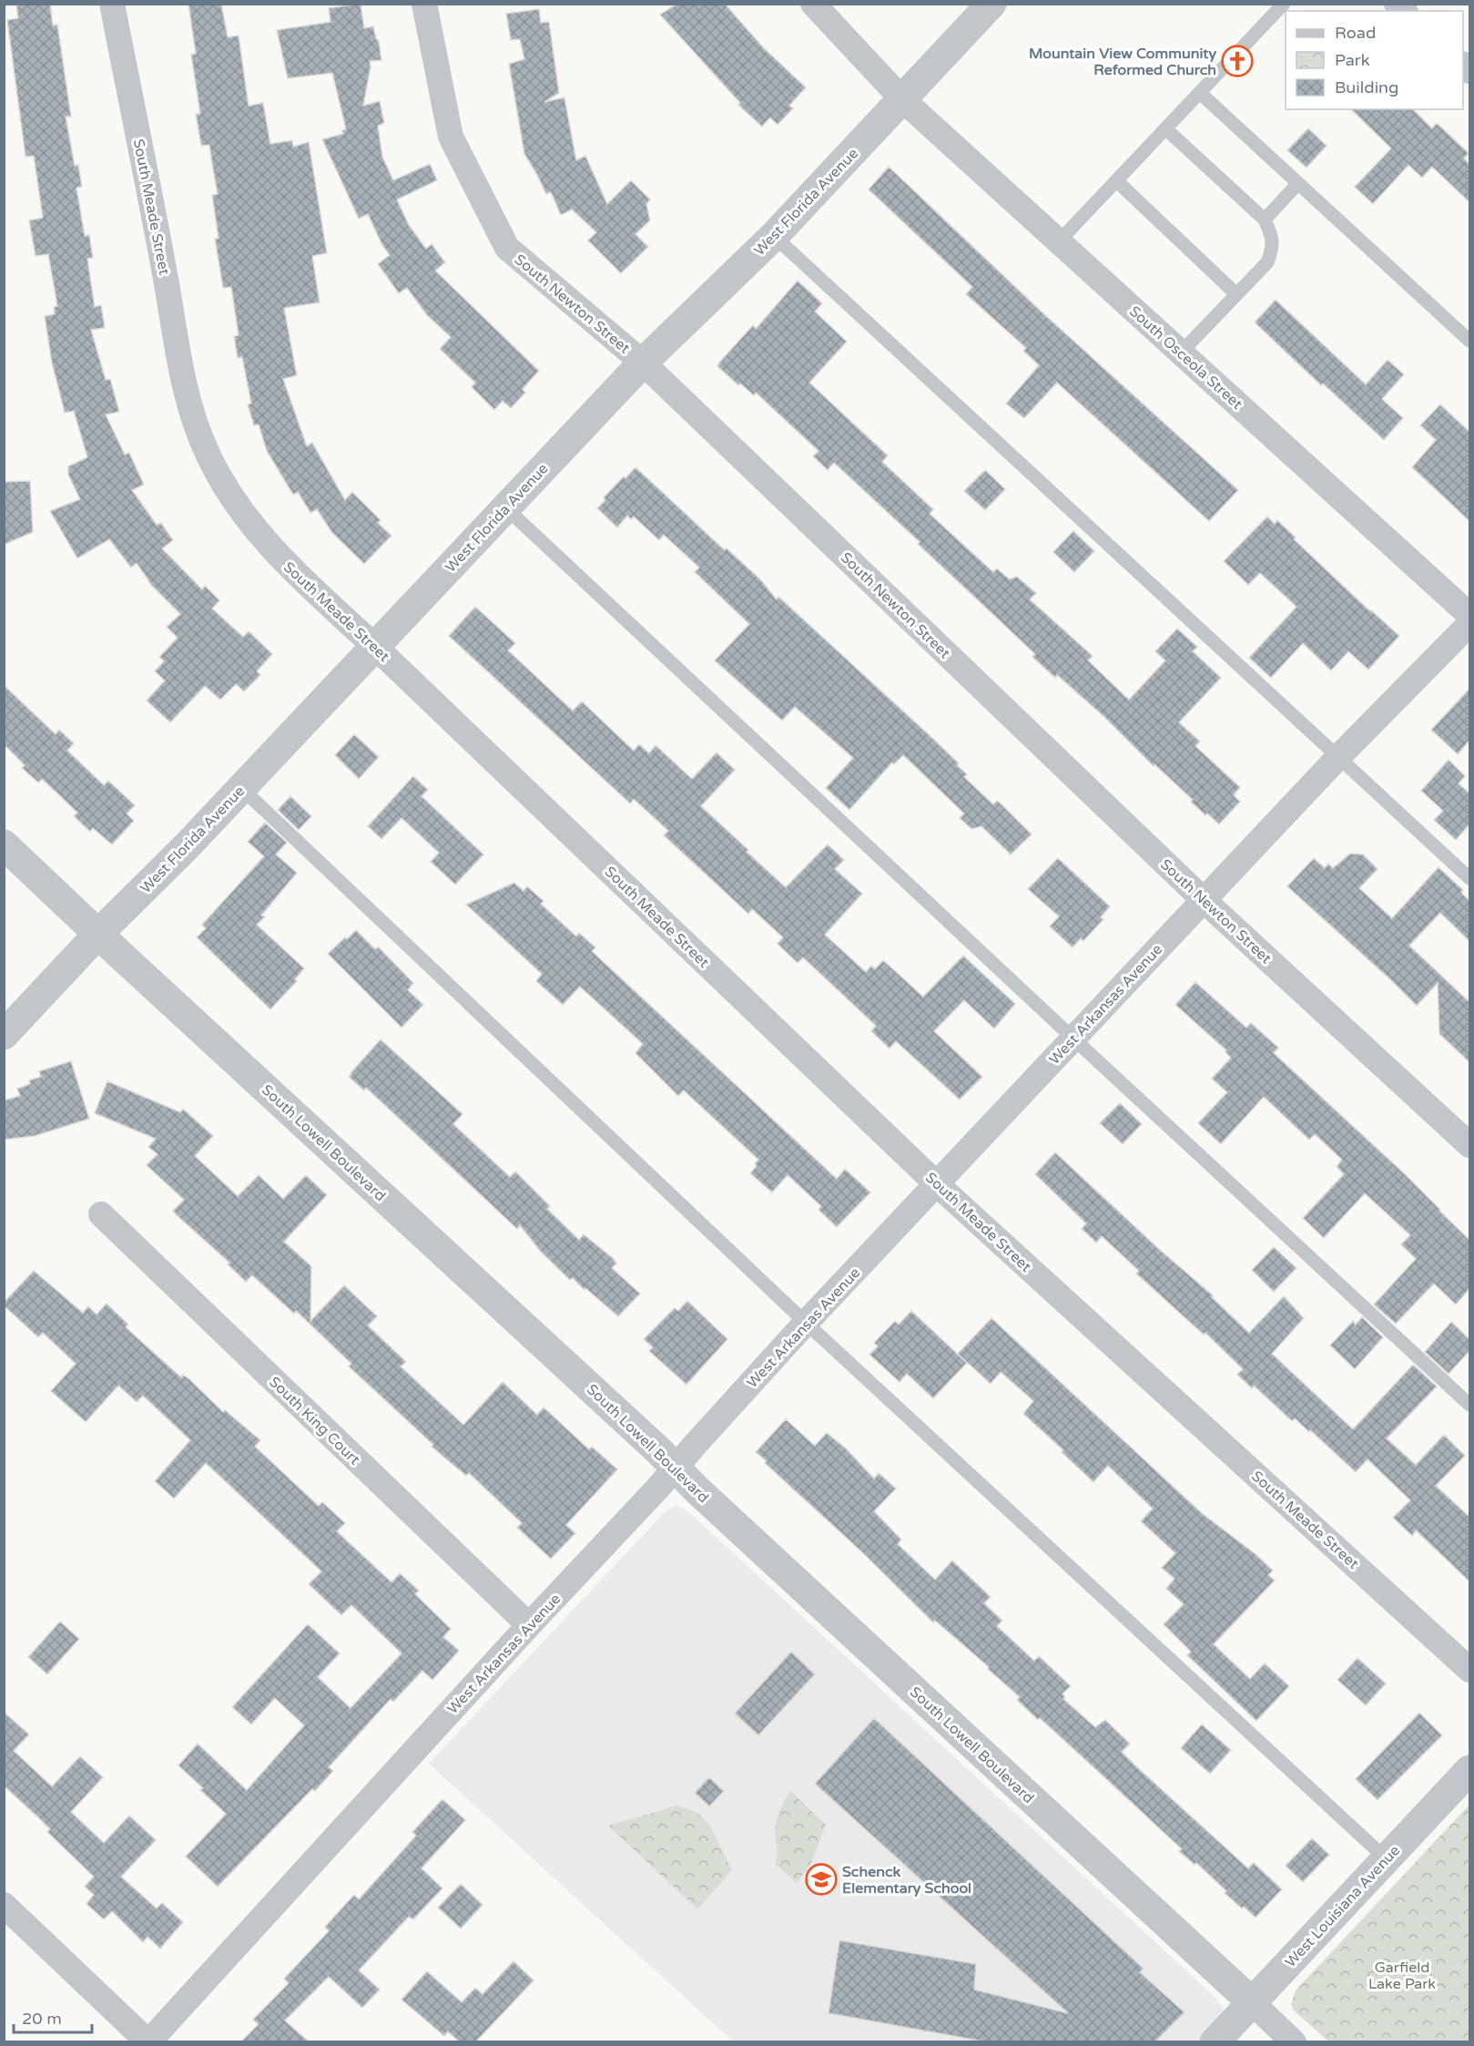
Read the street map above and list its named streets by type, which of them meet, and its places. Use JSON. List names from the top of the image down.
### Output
{
  "streets": {
    "street": [
      "West Florida Avenue",
      "South Meade Street",
      "South Newton Street",
      "South Osceola Street",
      "West Arkansas Avenue",
      "South Lowell Boulevard",
      "South King Court",
      "West Louisiana Avenue"
    ]
  },
  "crossings": [
    ["West Florida Avenue", "South Meade Street"],
    ["West Florida Avenue", "South Newton Street"],
    ["West Florida Avenue", "South Osceola Street"],
    ["West Florida Avenue", "South Lowell Boulevard"],
    ["South Meade Street", "West Arkansas Avenue"],
    ["South Newton Street", "West Arkansas Avenue"],
    ["West Arkansas Avenue", "South Lowell Boulevard"],
    ["West Arkansas Avenue", "South King Court"],
    ["South Lowell Boulevard", "West Louisiana Avenue"]
  ],
  "parks": ["Garfield Lake Park"],
  "places": {
    "church": ["Mountain View Community Reformed Church"],
    "school or university": ["Schenck Elementary School"]
  },
  "legend": ["Road", "Park", "Building"],
  "scale_bar": "20 m"
}
